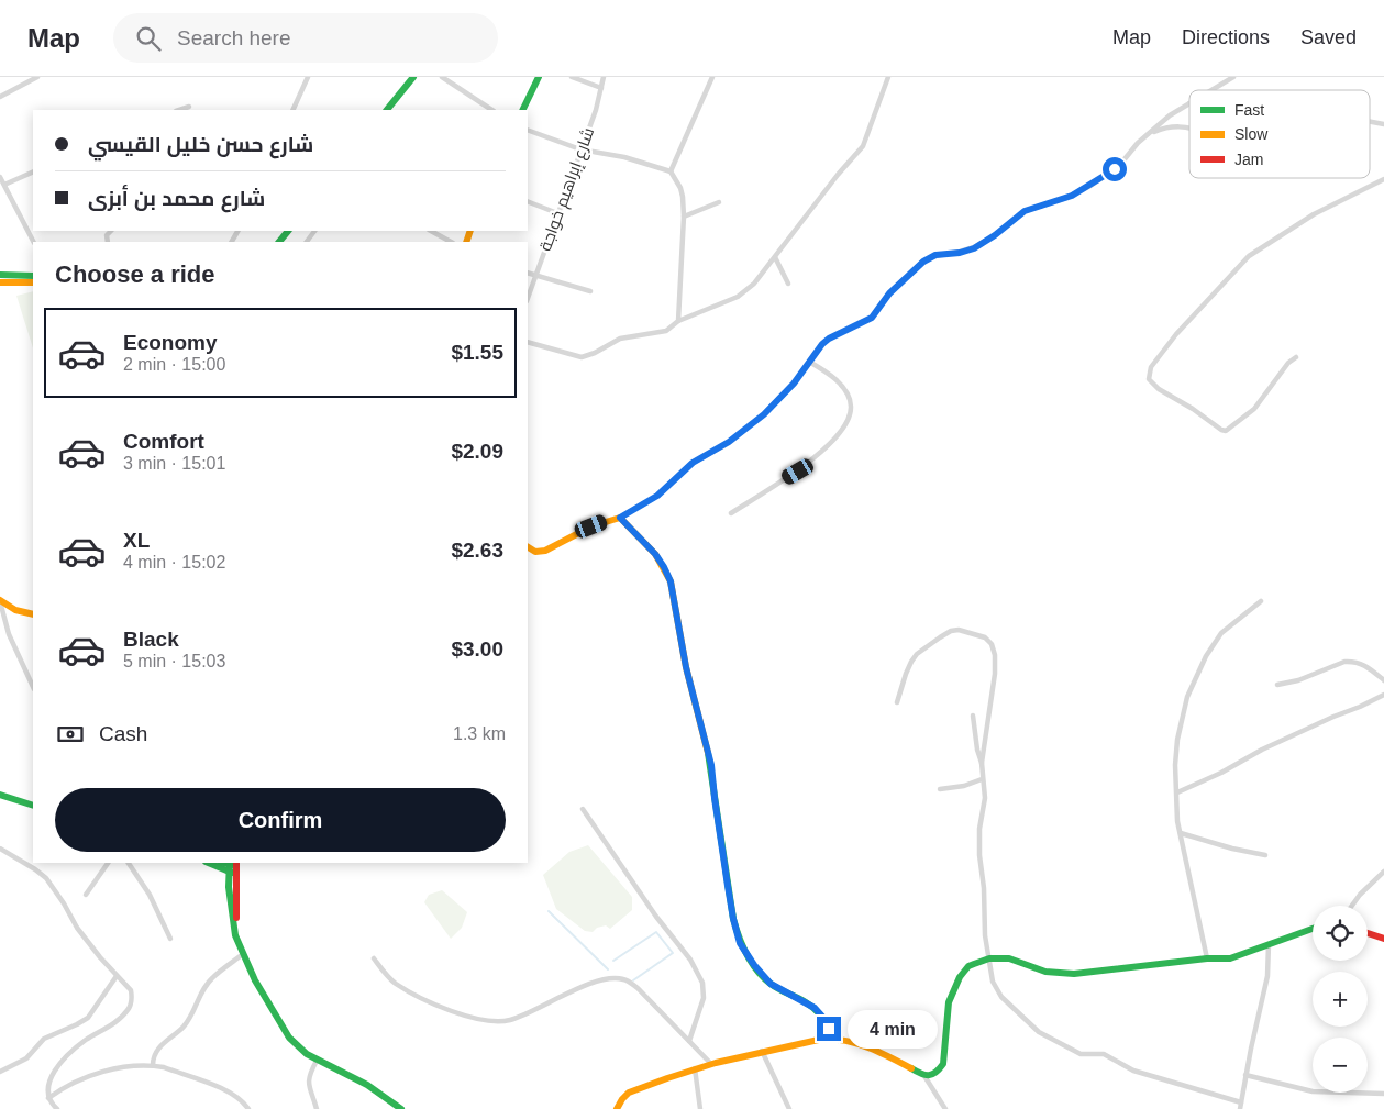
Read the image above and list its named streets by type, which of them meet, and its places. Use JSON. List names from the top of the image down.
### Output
{
  "streets": {
    "street": ["شارع إبراهيم خواجة"]
  },
  "legend": ["Fast", "Slow", "Jam"],
  "page": {
    "header": "Map",
    "search": "Search here",
    "nav": ["Map", "Directions", "Saved"],
    "banner": ["شارع حسن خليل القيسي", "شارع محمد بن أبزى"],
    "heading": "Choose a ride",
    "list": [
      {
        "name": "Economy",
        "note": "2 min · 15:00",
        "value": "$1.55"
      },
      {
        "name": "Comfort",
        "note": "3 min · 15:01",
        "value": "$2.09"
      },
      {
        "name": "XL",
        "note": "4 min · 15:02",
        "value": "$2.63"
      },
      {
        "name": "Black",
        "note": "5 min · 15:03",
        "value": "$3.00"
      }
    ],
    "pay": ["Cash", "1.3 km"],
    "buttons": "Confirm",
    "map_buttons": ["+", "−"],
    "bubble": "4 min"
  }
}
